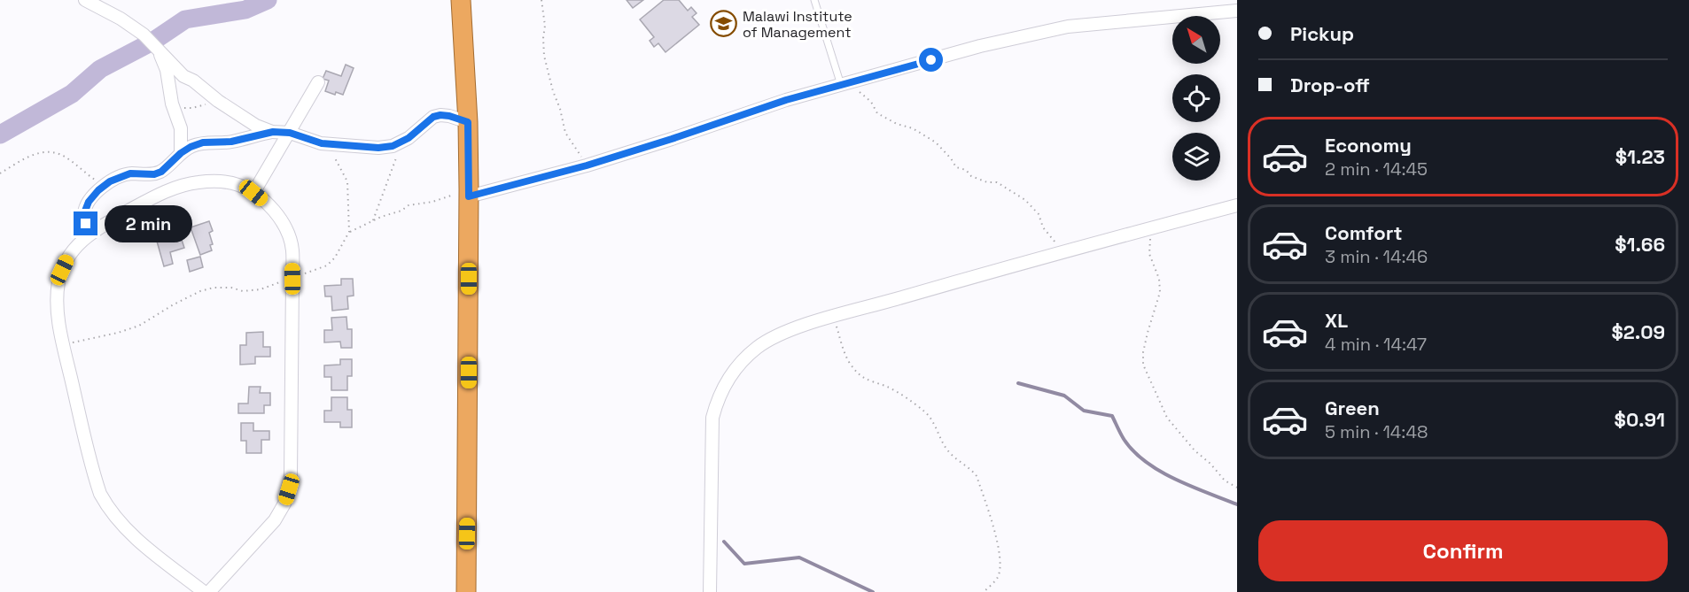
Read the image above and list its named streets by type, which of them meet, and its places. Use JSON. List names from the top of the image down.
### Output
{
  "places": {
    "school or university": ["Malawi Institute of Management"]
  },
  "north": "top left",
  "page": {
    "banner": ["Pickup", "Drop-off"],
    "list": [
      {
        "name": "Economy",
        "note": "2 min · 14:45",
        "value": "$1.23"
      },
      {
        "name": "Comfort",
        "note": "3 min · 14:46",
        "value": "$1.66"
      },
      {
        "name": "XL",
        "note": "4 min · 14:47",
        "value": "$2.09"
      },
      {
        "name": "Green",
        "note": "5 min · 14:48",
        "value": "$0.91"
      }
    ],
    "bubble": "2 min",
    "buttons": "Confirm"
  }
}
